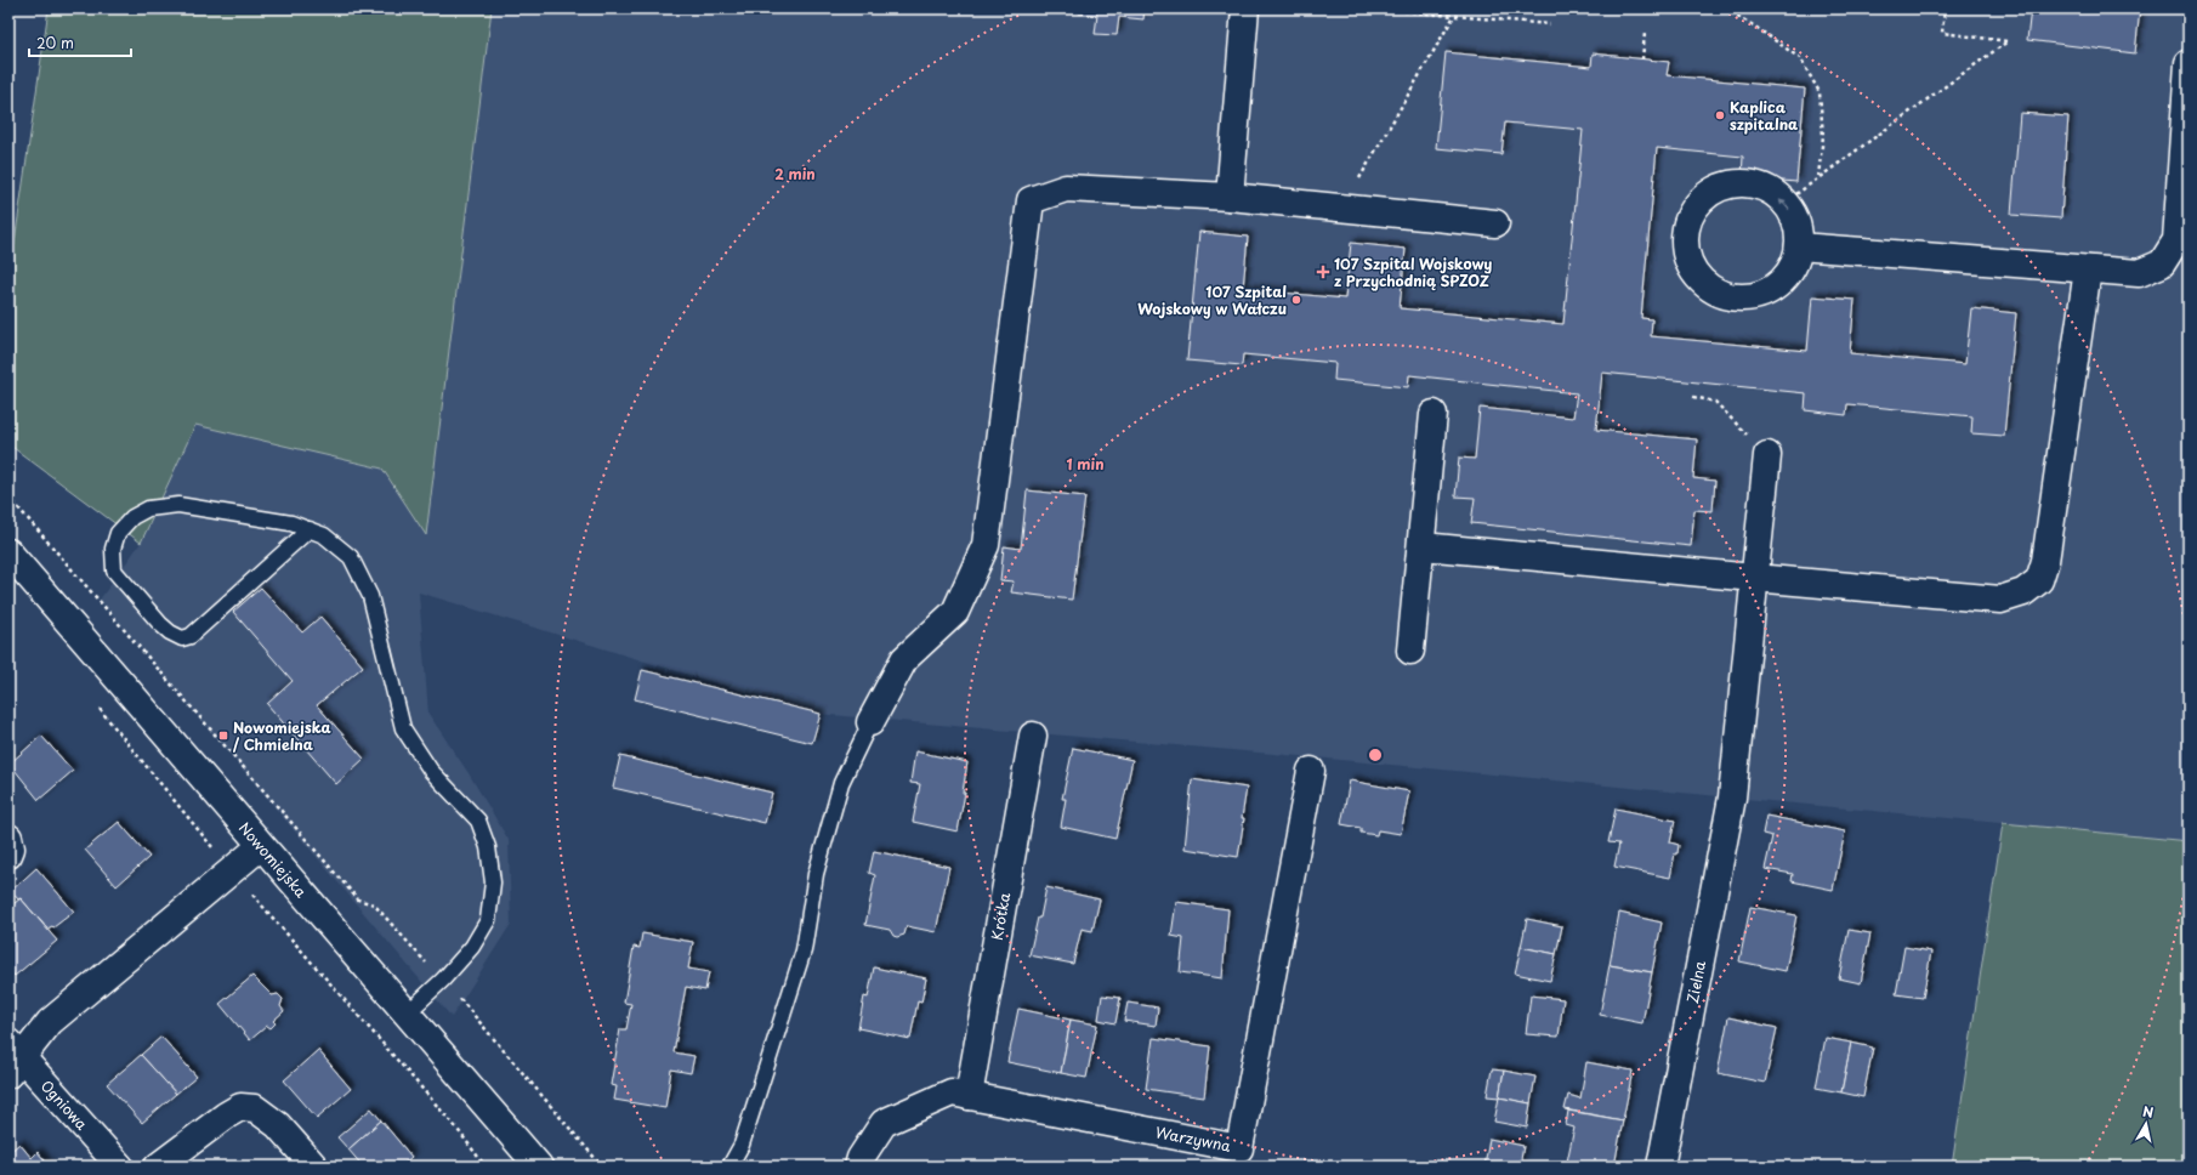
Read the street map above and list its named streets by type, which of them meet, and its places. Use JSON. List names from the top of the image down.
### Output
{
  "streets": {
    "street": [
      "Nowomiejska",
      "Krótka",
      "Zielna",
      "Ogniowa",
      "Warzywna"
    ]
  },
  "crossings": [
    ["Krótka", "Warzywna"]
  ],
  "places": {
    "other": ["Kaplica szpitalna", "107 Szpital Wojskowy w Wałczu"],
    "health": ["107 Szpital Wojskowy z Przychodnią SPZOZ"],
    "transit": ["Nowomiejska / Chmielna"]
  },
  "scale_bar": "20 m",
  "north": "top",
  "rings": ["2 min", "1 min"]
}
